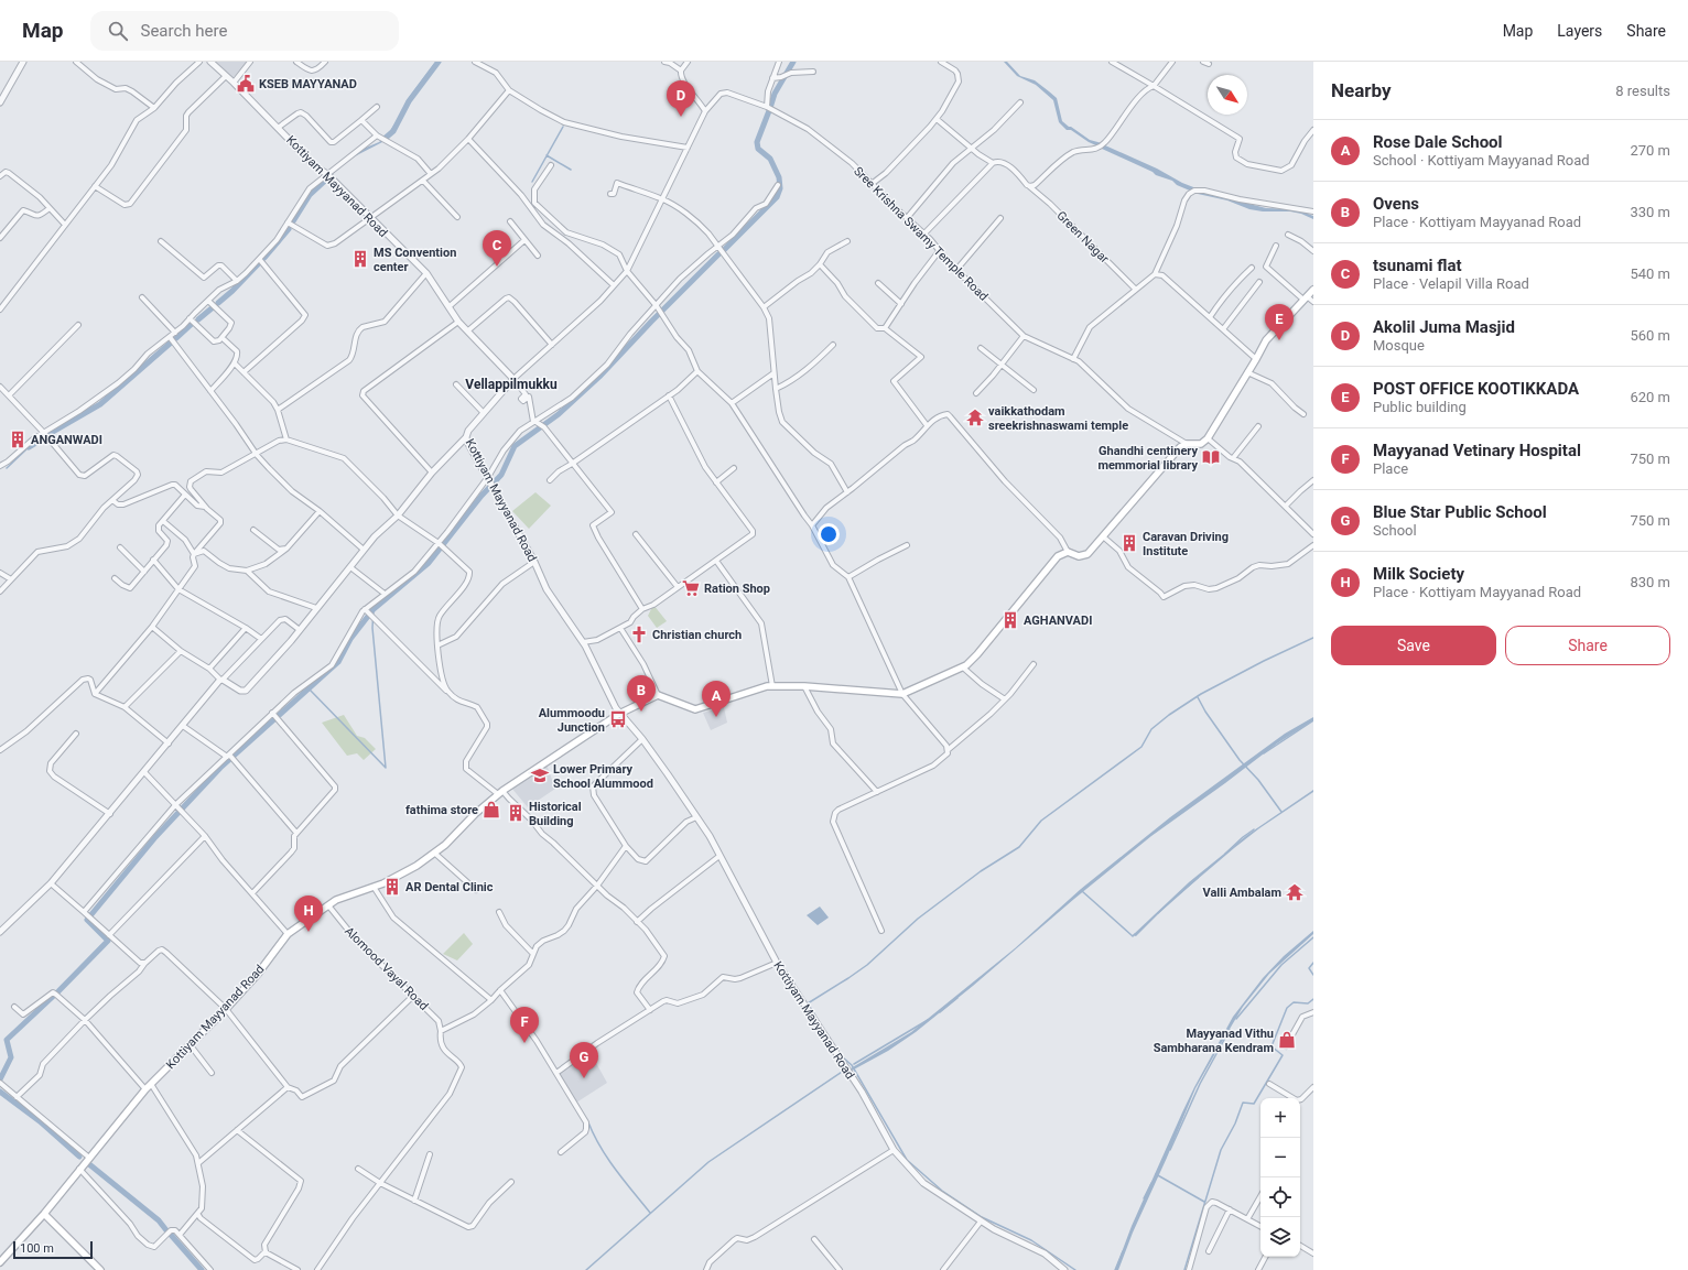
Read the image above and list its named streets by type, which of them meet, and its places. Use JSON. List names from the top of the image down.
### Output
{
  "streets": {
    "main road": ["Kottiyam Mayyanad Road"],
    "street": ["Sree Krishna Swamy Temple Road", "Green Nagar", "Alomood Vayal Road"]
  },
  "crossings": [
    ["Kottiyam Mayyanad Road", "Sree Krishna Swamy Temple Road"],
    ["Kottiyam Mayyanad Road", "Alomood Vayal Road"]
  ],
  "districts": ["Vellappilmukku"],
  "places": {
    "public building": ["KSEB MAYYANAD"],
    "building": [
      "MS Convention center",
      "ANGANWADI",
      "Caravan Driving Institute",
      "AGHANVADI",
      "Historical Building",
      "AR Dental Clinic"
    ],
    "temple": ["vaikkathodam sreekrishnaswami temple", "Valli Ambalam"],
    "library": ["Ghandhi centinery memmorial library"],
    "supermarket": ["Ration Shop"],
    "church": ["Christian church"],
    "bus stop": ["Alummoodu Junction"],
    "school or university": ["Lower Primary School Alummood"],
    "shop": ["fathima store", "Mayyanad Vithu Sambharana Kendram"]
  },
  "scale_bar": "100 m",
  "north": "bottom right",
  "page": {
    "header": "Map",
    "search": "Search here",
    "nav": ["Map", "Layers", "Share"],
    "heading": ["Nearby", "8 results"],
    "pins": [
      "D",
      "C",
      "E",
      "B",
      "A",
      "H",
      "F",
      "G"
    ],
    "list": [
      {
        "mark": "A",
        "name": "Rose Dale School",
        "note": "School · Kottiyam Mayyanad Road",
        "value": "270 m"
      },
      {
        "mark": "B",
        "name": "Ovens",
        "note": "Place · Kottiyam Mayyanad Road",
        "value": "330 m"
      },
      {
        "mark": "C",
        "name": "tsunami flat",
        "note": "Place · Velapil Villa Road",
        "value": "540 m"
      },
      {
        "mark": "D",
        "name": "Akolil Juma Masjid",
        "note": "Mosque",
        "value": "560 m"
      },
      {
        "mark": "E",
        "name": "POST OFFICE KOOTIKKADA",
        "note": "Public building",
        "value": "620 m"
      },
      {
        "mark": "F",
        "name": "Mayyanad Vetinary Hospital",
        "note": "Place",
        "value": "750 m"
      },
      {
        "mark": "G",
        "name": "Blue Star Public School",
        "note": "School",
        "value": "750 m"
      },
      {
        "mark": "H",
        "name": "Milk Society",
        "note": "Place · Kottiyam Mayyanad Road",
        "value": "830 m"
      }
    ],
    "buttons": ["Save", "Share"],
    "map_buttons": ["+", "−"],
    "scale": "100 m"
  }
}
